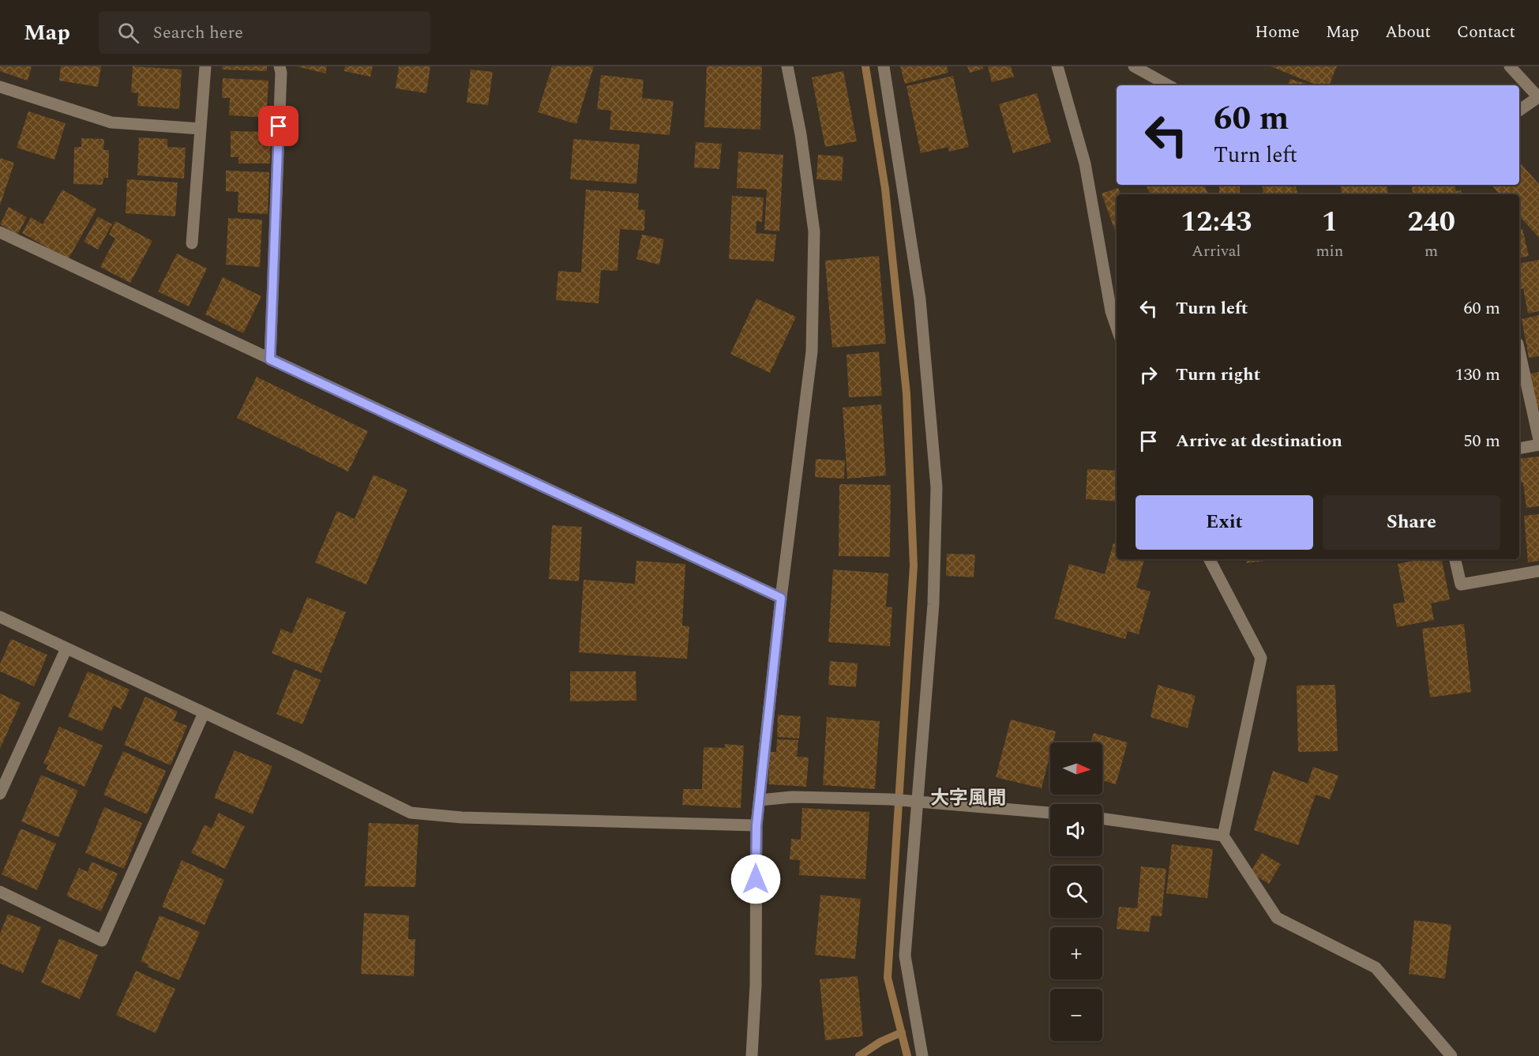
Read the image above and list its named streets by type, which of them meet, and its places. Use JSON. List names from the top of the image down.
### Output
{
  "districts": ["大字風間"],
  "north": "right",
  "page": {
    "header": "Map",
    "search": "Search here",
    "nav": [
      "Home",
      "Map",
      "About",
      "Contact"
    ],
    "turn": ["60 m", "Turn left"],
    "eta": [
      "12:43",
      "Arrival",
      "1",
      "min",
      "240",
      "m"
    ],
    "list": [
      {
        "name": "Turn left",
        "value": "60 m"
      },
      {
        "name": "Turn right",
        "value": "130 m"
      },
      {
        "name": "Arrive at destination",
        "value": "50 m"
      }
    ],
    "buttons": ["Exit", "Share"],
    "map_buttons": ["+", "−"]
  }
}
